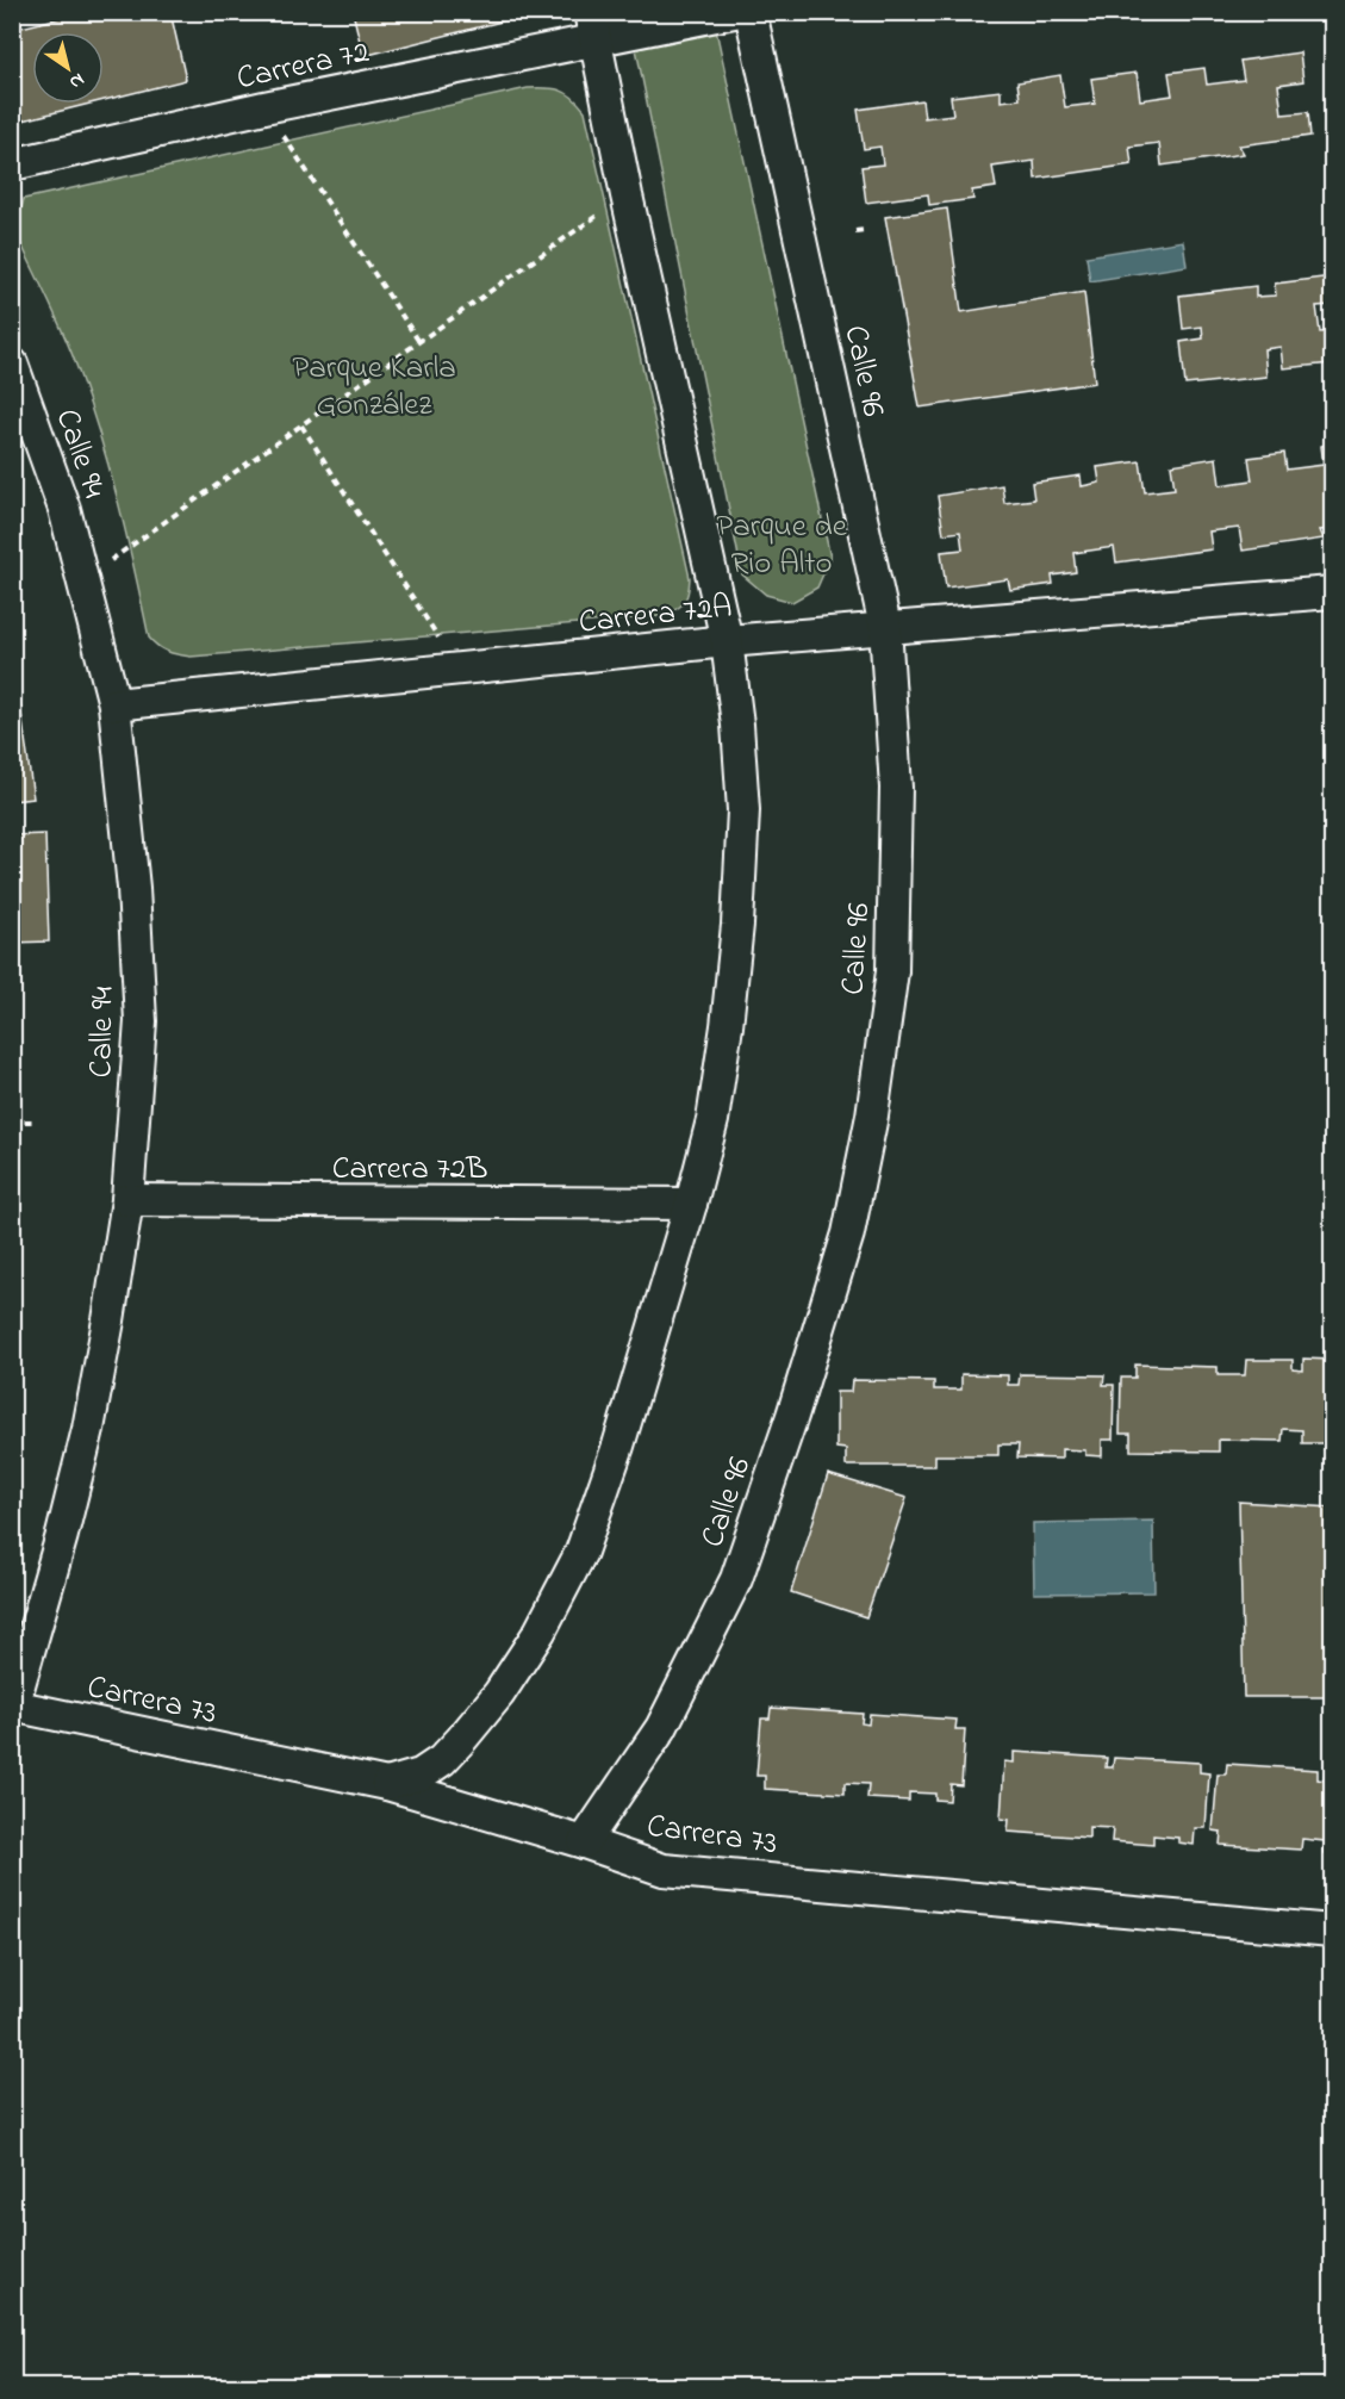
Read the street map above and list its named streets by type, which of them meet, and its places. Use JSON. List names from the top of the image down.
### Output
{
  "streets": {
    "street": [
      "Carrera 72",
      "Calle 96",
      "Calle 94",
      "Carrera 72A",
      "Carrera 72B",
      "Carrera 73"
    ]
  },
  "crossings": [
    ["Calle 96", "Carrera 72A"],
    ["Calle 96", "Carrera 73"],
    ["Calle 94", "Carrera 72A"],
    ["Calle 94", "Carrera 72B"],
    ["Calle 94", "Carrera 73"]
  ],
  "parks": ["Parque Karla González", "Parque de Rio Alto"],
  "north": "bottom right"
}
